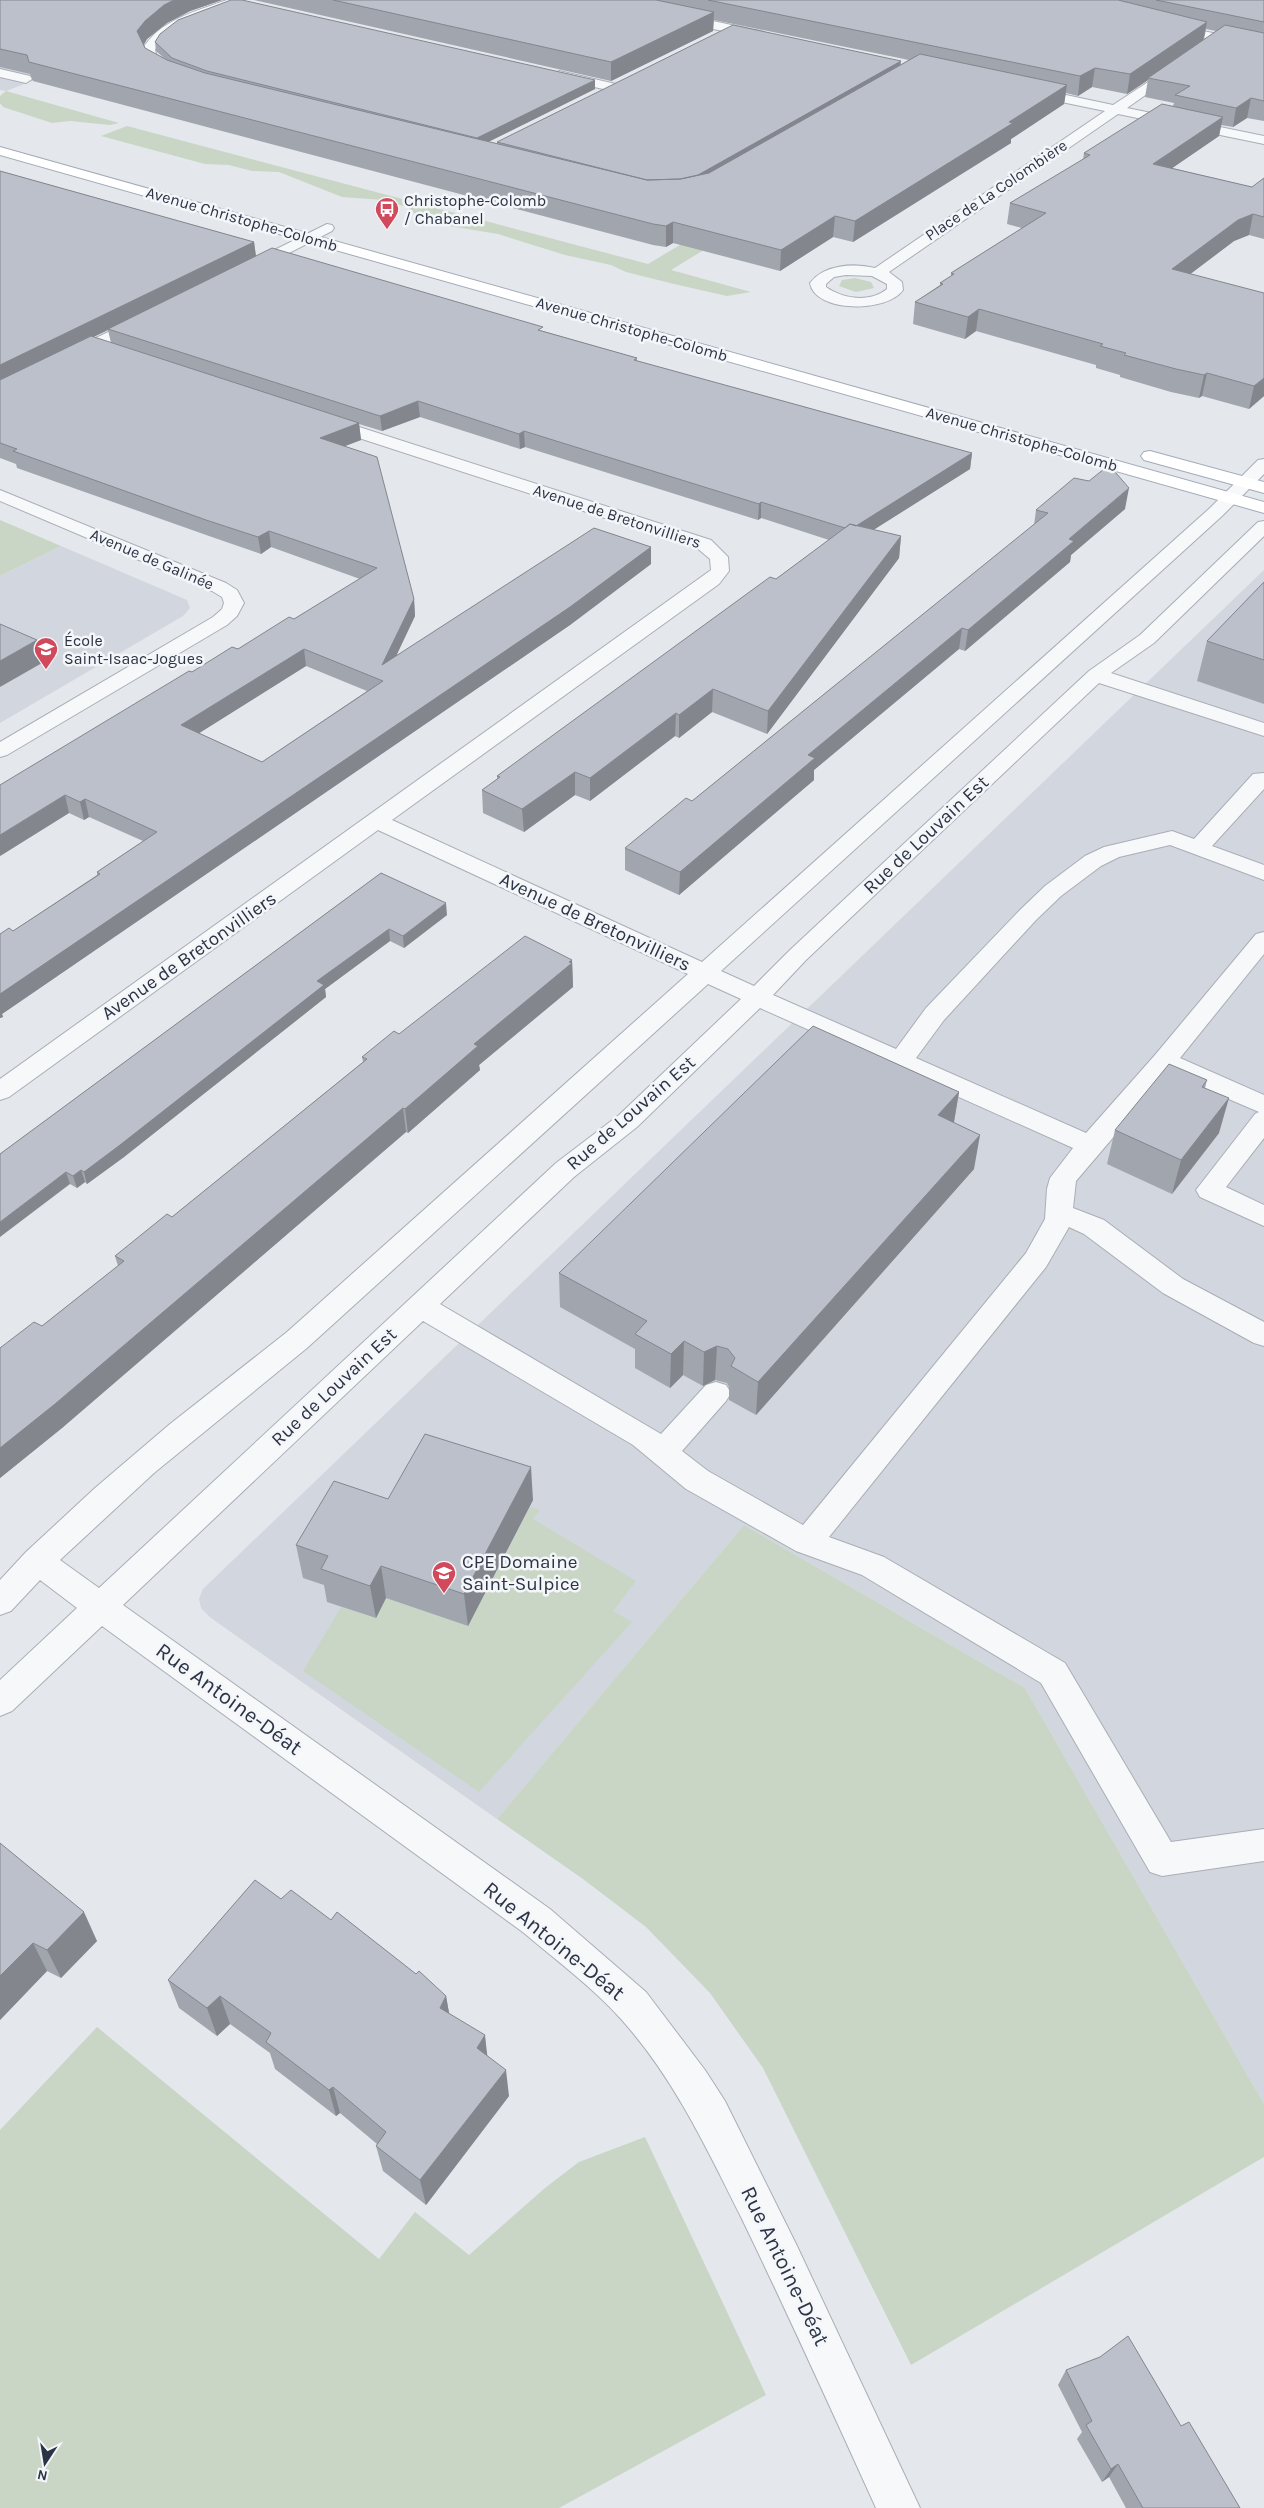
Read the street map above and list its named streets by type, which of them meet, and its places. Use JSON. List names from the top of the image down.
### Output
{
  "streets": {
    "main road": ["Avenue Christophe-Colomb"],
    "street": [
      "Place de La Colombière",
      "Avenue de Bretonvilliers",
      "Avenue de Galinée",
      "Rue de Louvain Est",
      "Rue Antoine-Déat"
    ]
  },
  "crossings": [
    ["Avenue de Bretonvilliers", "Rue de Louvain Est"],
    ["Rue de Louvain Est", "Rue Antoine-Déat"]
  ],
  "places": {
    "bus stop": ["Christophe-Colomb / Chabanel"],
    "school or university": ["École Saint-Isaac-Jogues", "CPE Domaine Saint-Sulpice"]
  },
  "north": "bottom"
}
